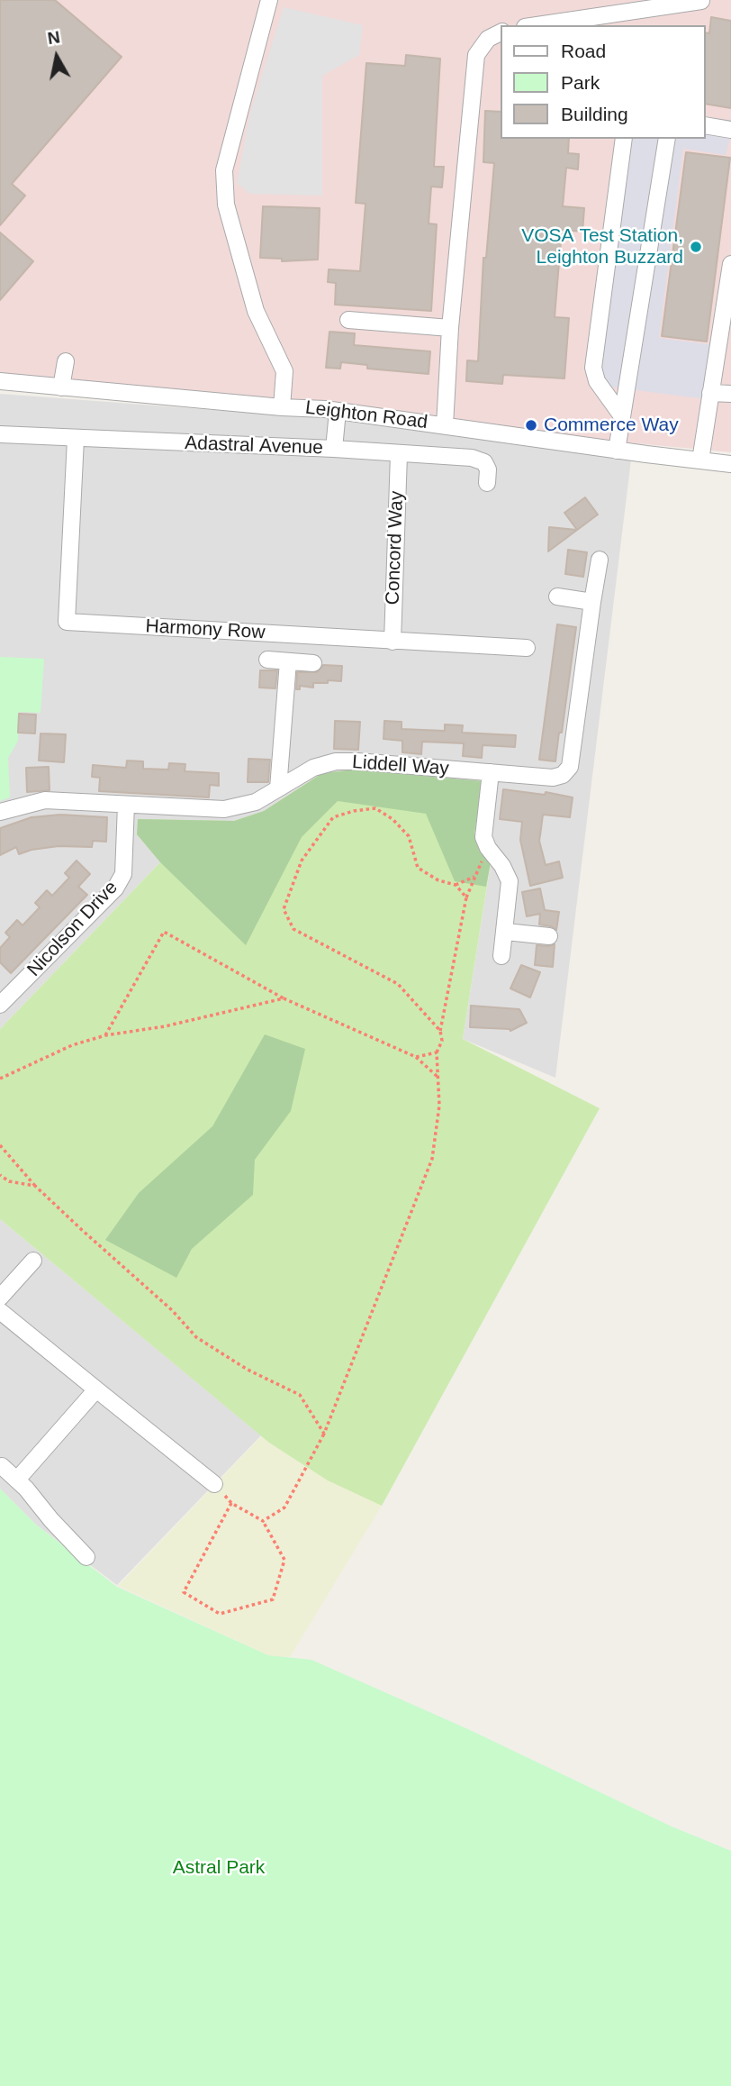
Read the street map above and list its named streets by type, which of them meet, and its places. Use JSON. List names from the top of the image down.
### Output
{
  "streets": {
    "street": [
      "Leighton Road",
      "Adastral Avenue",
      "Concord Way",
      "Harmony Row",
      "Liddell Way",
      "Nicolson Drive"
    ]
  },
  "crossings": [
    ["Adastral Avenue", "Concord Way"],
    ["Adastral Avenue", "Harmony Row"],
    ["Concord Way", "Harmony Row"],
    ["Liddell Way", "Nicolson Drive"]
  ],
  "parks": ["Astral Park"],
  "places": ["VOSA Test Station, Leighton Buzzard", "Commerce Way"],
  "legend": ["Road", "Park", "Building"],
  "north": "top"
}
